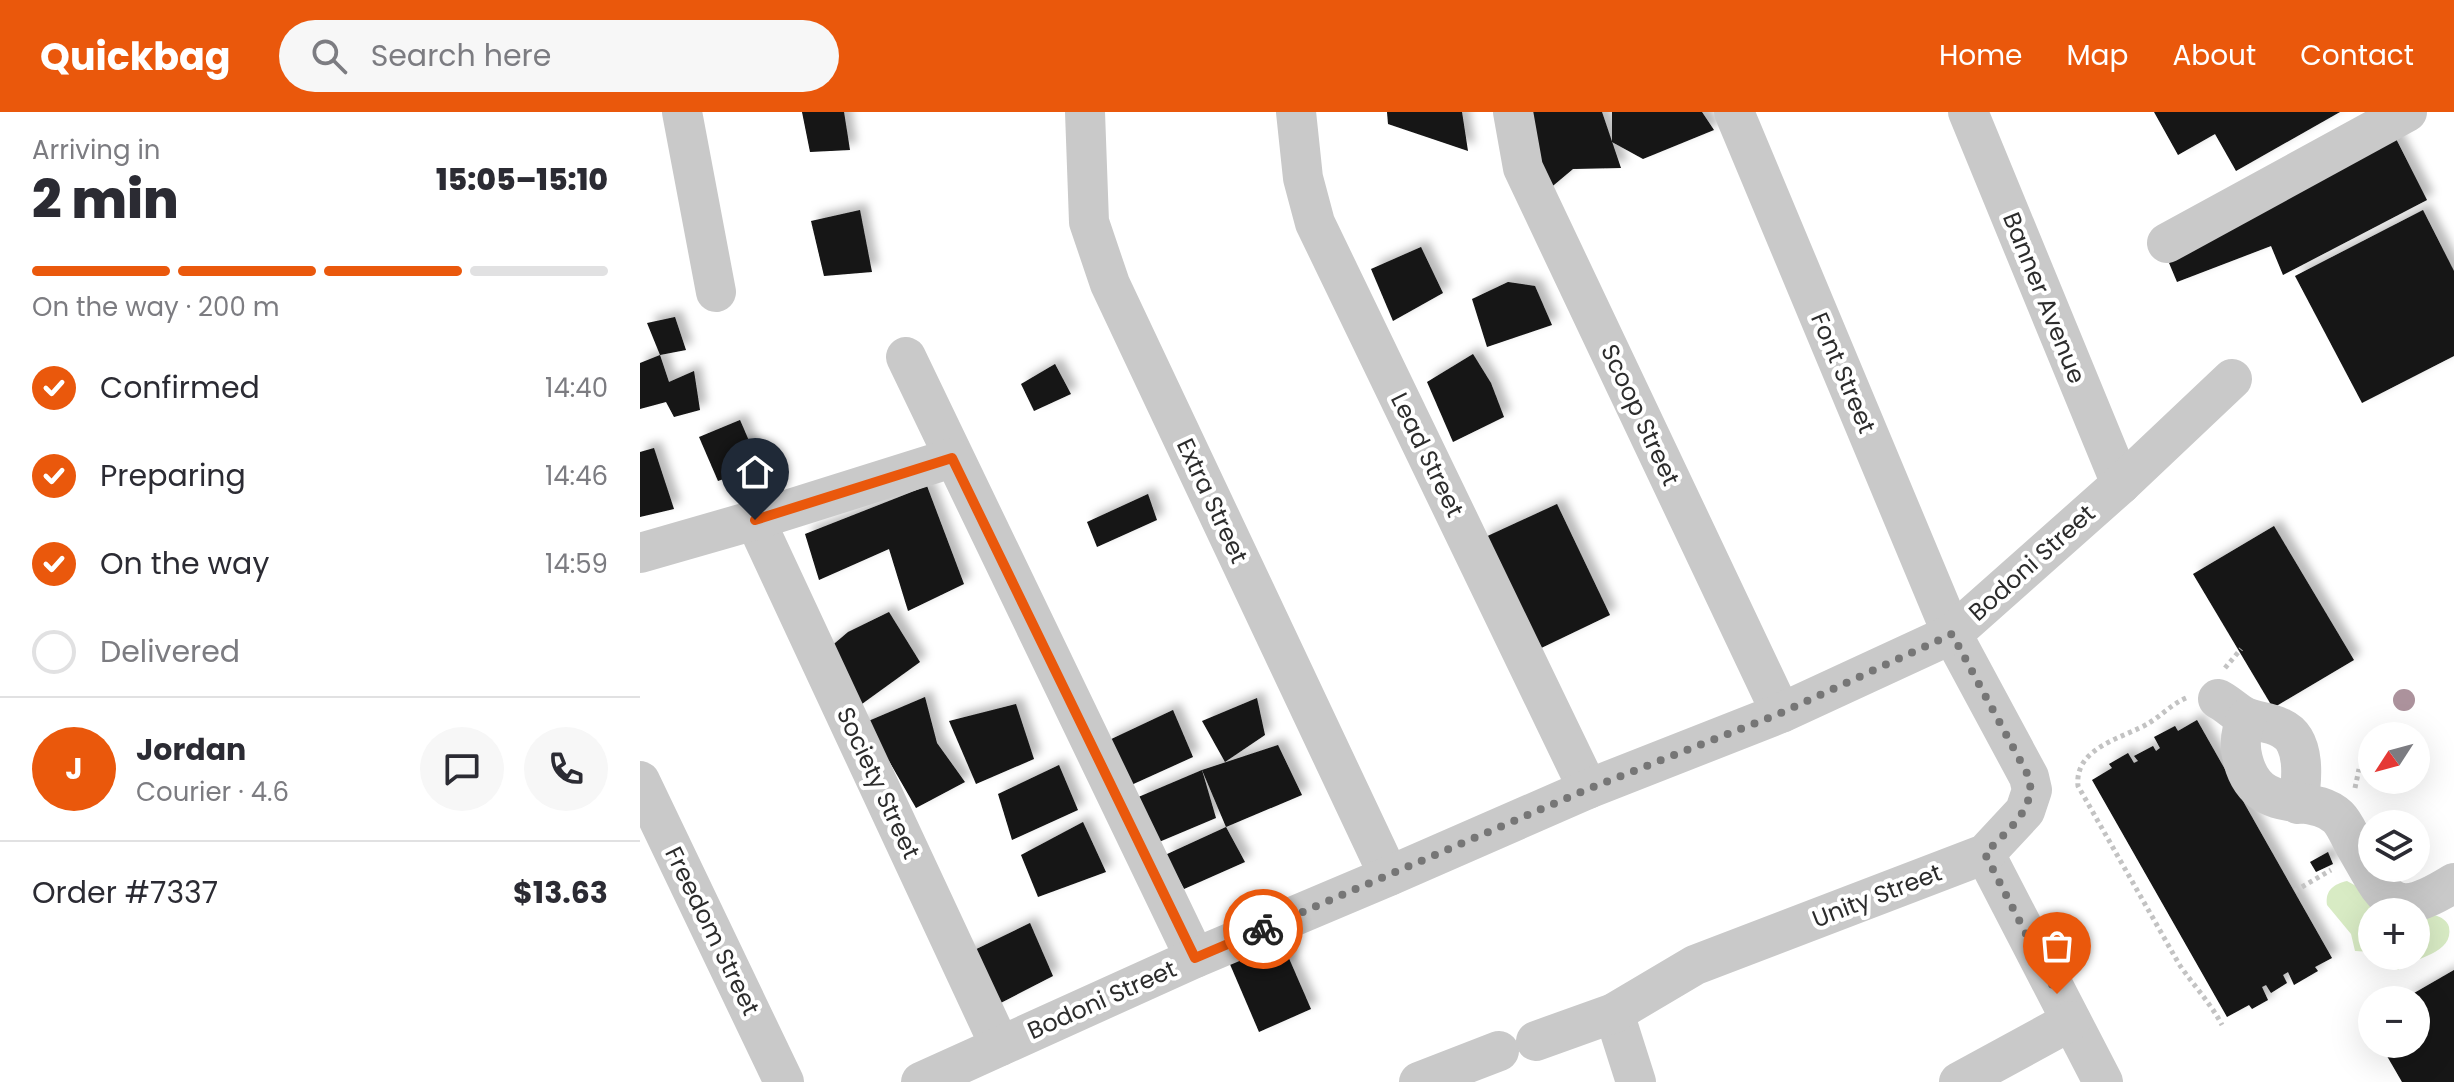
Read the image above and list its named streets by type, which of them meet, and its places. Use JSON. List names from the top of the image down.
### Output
{
  "streets": {
    "street": [
      "Banner Avenue",
      "Font Street",
      "Scoop Street",
      "Lead Street",
      "Extra Street",
      "Bodoni Street",
      "Society Street",
      "Unity Street",
      "Freedom Street"
    ]
  },
  "crossings": [
    ["Banner Avenue", "Bodoni Street"],
    ["Font Street", "Bodoni Street"],
    ["Font Street", "Unity Street"],
    ["Scoop Street", "Bodoni Street"],
    ["Lead Street", "Bodoni Street"],
    ["Extra Street", "Bodoni Street"],
    ["Bodoni Street", "Society Street"],
    ["Bodoni Street", "Unity Street"]
  ],
  "north": "bottom left",
  "page": {
    "header": "Quickbag",
    "search": "Search here",
    "nav": [
      "Home",
      "Map",
      "About",
      "Contact"
    ],
    "heading": ["2 min", "Arriving in", "15:05–15:10"],
    "panel": [
      "Jordan",
      "Courier · 4.6",
      "Order #7337",
      "$13.63"
    ],
    "bar": "On the way · 200 m",
    "list": [
      ["Confirmed", "14:40"],
      ["Preparing", "14:46"],
      ["On the way", "14:59"],
      "Delivered"
    ],
    "map_buttons": ["+", "−"],
    "round": "J"
  }
}
